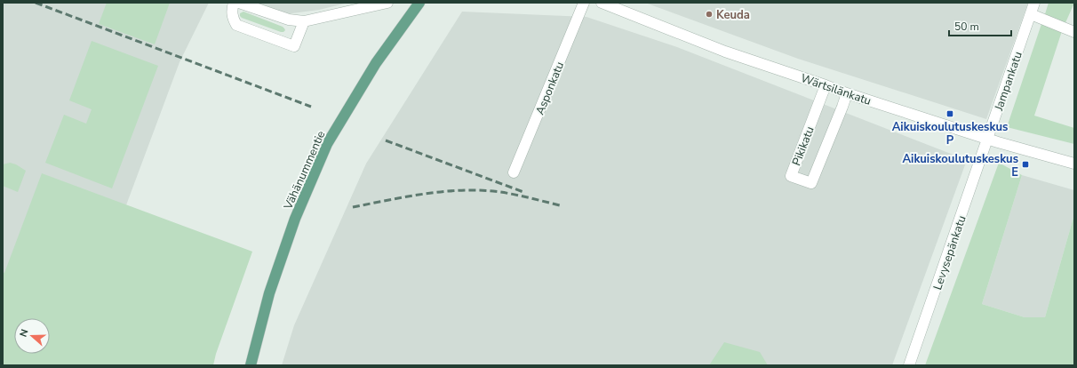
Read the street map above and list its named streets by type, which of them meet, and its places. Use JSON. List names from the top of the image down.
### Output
{
  "streets": {
    "main road": ["Vähänummentie"],
    "street": [
      "Jampankatu",
      "Asponkatu",
      "Wärtsilänkatu",
      "Pikikatu",
      "Levysepänkatu"
    ]
  },
  "crossings": [
    ["Jampankatu", "Wärtsilänkatu"],
    ["Jampankatu", "Levysepänkatu"],
    ["Wärtsilänkatu", "Pikikatu"],
    ["Wärtsilänkatu", "Levysepänkatu"]
  ],
  "places": {
    "other": ["Keuda"],
    "transit": ["Aikuiskoulutuskeskus P", "Aikuiskoulutuskeskus E"]
  },
  "scale_bar": "50 m",
  "north": "left"
}
